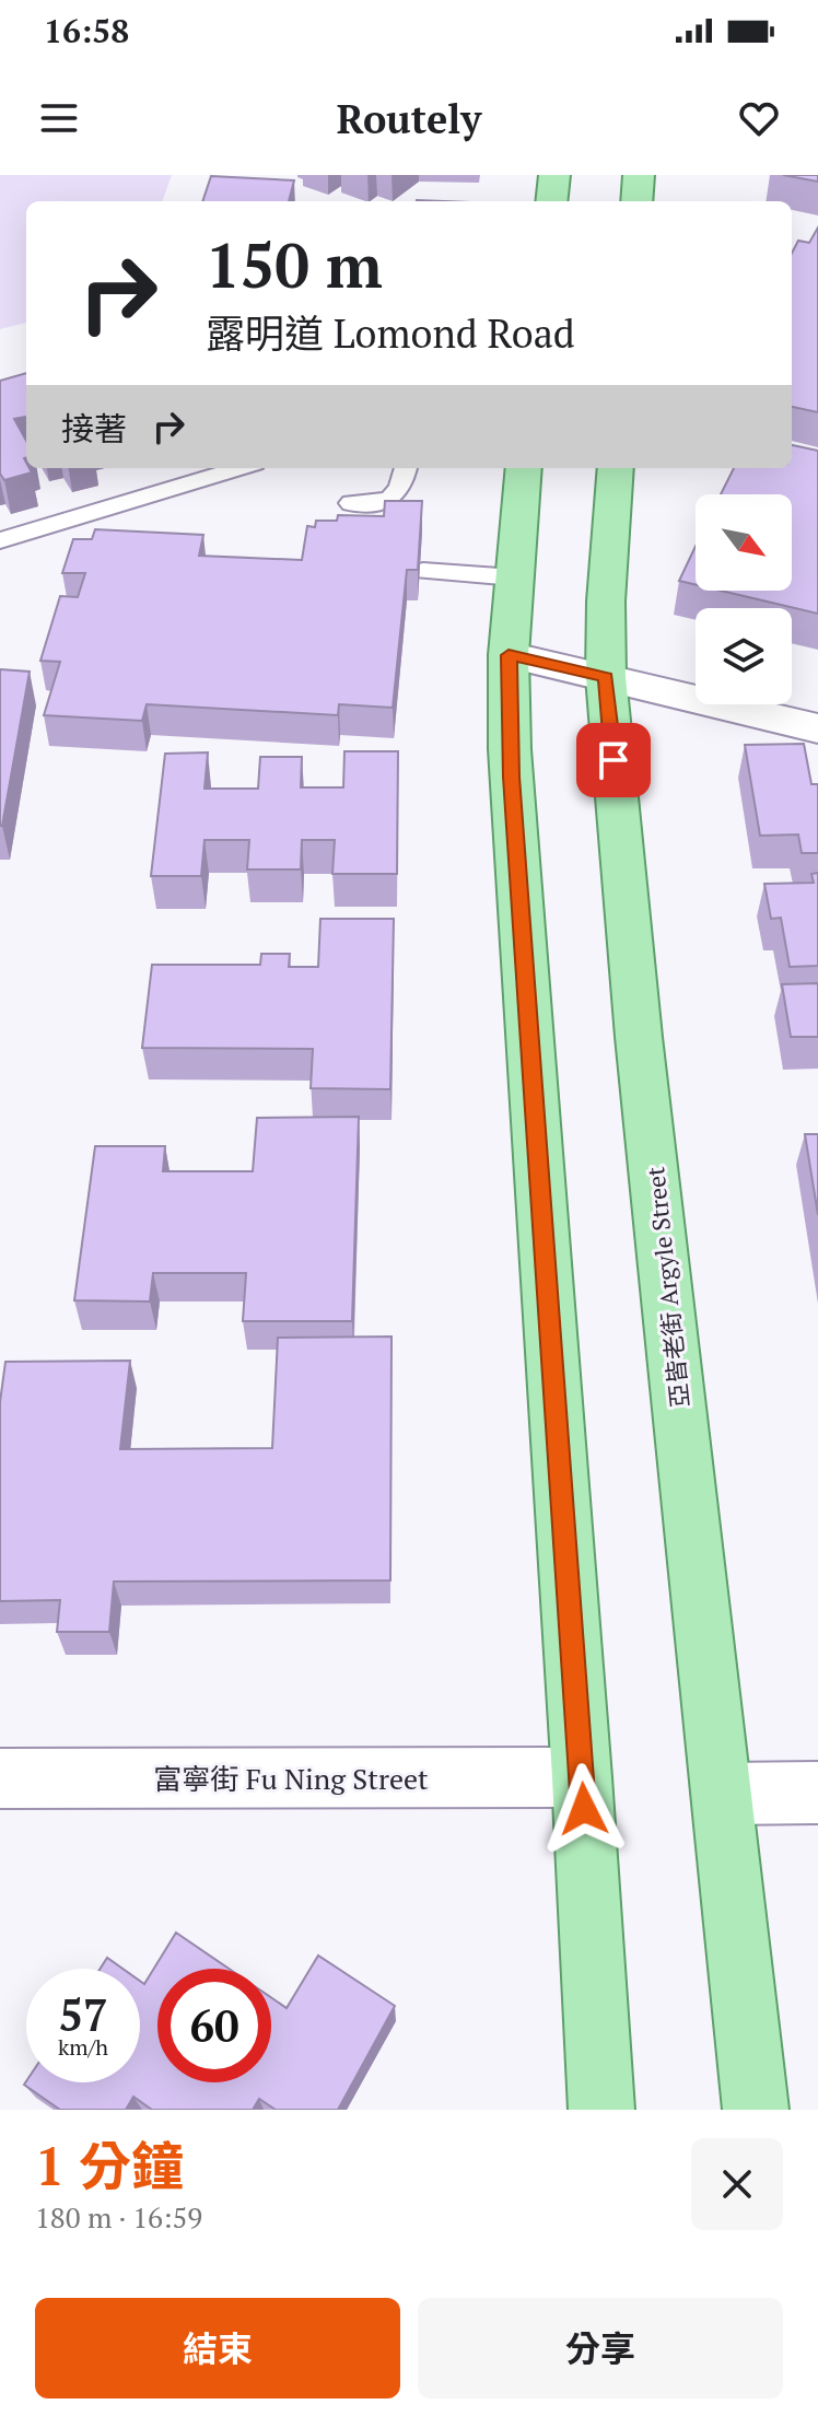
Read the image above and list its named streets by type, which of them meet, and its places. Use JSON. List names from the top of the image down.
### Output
{
  "streets": {
    "main road": ["亞皆老街 Argyle Street"],
    "street": ["富寧街 Fu Ning Street"]
  },
  "north": "bottom right",
  "page": {
    "status": "16:58",
    "header": "Routely",
    "turn": ["150 m", "露明道 Lomond Road"],
    "then": "接著",
    "speed": "57 km/h",
    "limit": "60",
    "heading": ["1 分鐘", "180 m · 16:59"],
    "buttons": ["結束", "分享"]
  }
}
